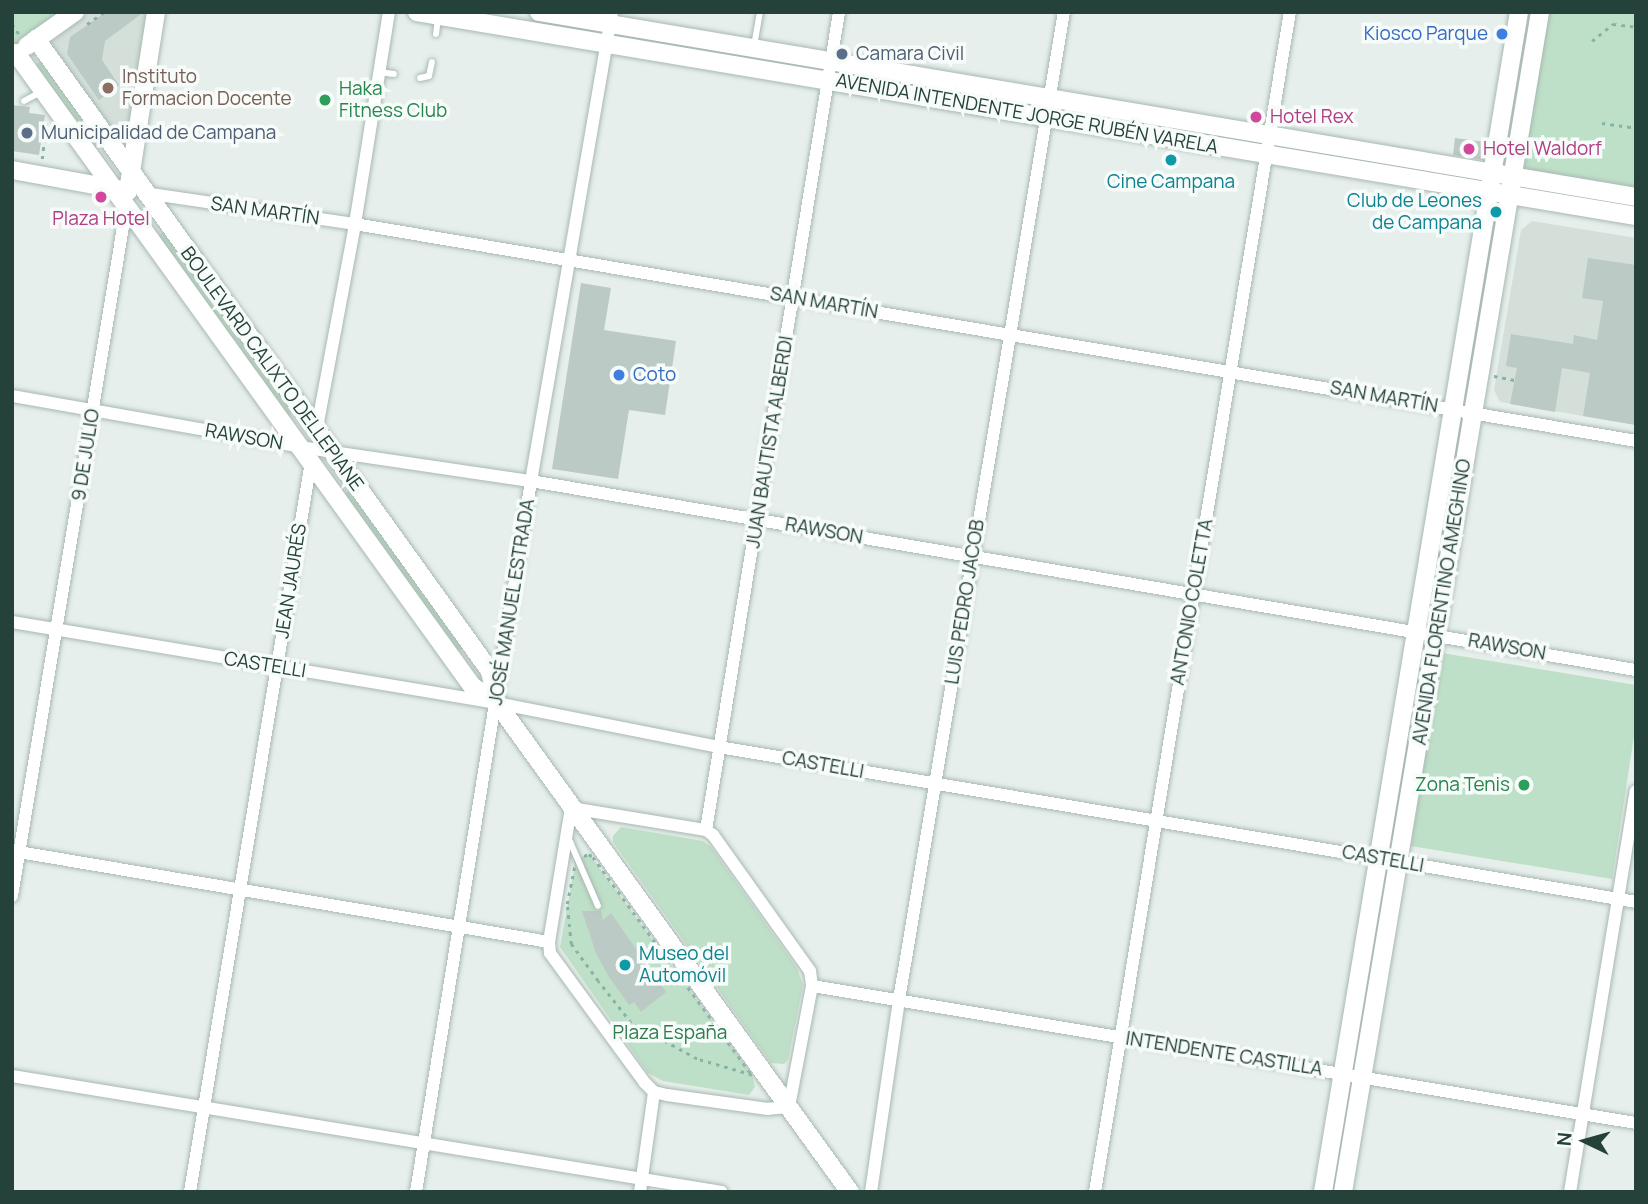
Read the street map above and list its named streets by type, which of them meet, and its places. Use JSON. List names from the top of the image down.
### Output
{
  "streets": {
    "main road": [
      "AVENIDA INTENDENTE JORGE RUBÉN VARELA",
      "SAN MARTÍN",
      "BOULEVARD CALIXTO DELLEPIANE",
      "9 DE JULIO",
      "AVENIDA FLORENTINO AMEGHINO"
    ],
    "street": [
      "RAWSON",
      "JUAN BAUTISTA ALBERDI",
      "JEAN JAURÉS",
      "JOSÉ MANUEL ESTRADA",
      "LUIS PEDRO JACOB",
      "ANTONIO COLETTA",
      "CASTELLI",
      "INTENDENTE CASTILLA"
    ]
  },
  "crossings": [
    ["AVENIDA INTENDENTE JORGE RUBÉN VARELA", "JUAN BAUTISTA ALBERDI"],
    ["AVENIDA INTENDENTE JORGE RUBÉN VARELA", "JOSÉ MANUEL ESTRADA"],
    ["AVENIDA INTENDENTE JORGE RUBÉN VARELA", "LUIS PEDRO JACOB"],
    ["AVENIDA INTENDENTE JORGE RUBÉN VARELA", "ANTONIO COLETTA"],
    ["AVENIDA INTENDENTE JORGE RUBÉN VARELA", "AVENIDA FLORENTINO AMEGHINO"],
    ["SAN MARTÍN", "BOULEVARD CALIXTO DELLEPIANE"],
    ["SAN MARTÍN", "JUAN BAUTISTA ALBERDI"],
    ["SAN MARTÍN", "9 DE JULIO"],
    ["SAN MARTÍN", "JEAN JAURÉS"],
    ["SAN MARTÍN", "JOSÉ MANUEL ESTRADA"],
    ["SAN MARTÍN", "LUIS PEDRO JACOB"],
    ["SAN MARTÍN", "ANTONIO COLETTA"],
    ["SAN MARTÍN", "AVENIDA FLORENTINO AMEGHINO"],
    ["BOULEVARD CALIXTO DELLEPIANE", "RAWSON"],
    ["BOULEVARD CALIXTO DELLEPIANE", "9 DE JULIO"],
    ["BOULEVARD CALIXTO DELLEPIANE", "JEAN JAURÉS"],
    ["BOULEVARD CALIXTO DELLEPIANE", "JOSÉ MANUEL ESTRADA"],
    ["BOULEVARD CALIXTO DELLEPIANE", "CASTELLI"],
    ["RAWSON", "JUAN BAUTISTA ALBERDI"],
    ["RAWSON", "9 DE JULIO"],
    ["RAWSON", "JEAN JAURÉS"],
    ["RAWSON", "JOSÉ MANUEL ESTRADA"],
    ["RAWSON", "LUIS PEDRO JACOB"],
    ["RAWSON", "ANTONIO COLETTA"],
    ["RAWSON", "AVENIDA FLORENTINO AMEGHINO"],
    ["JUAN BAUTISTA ALBERDI", "CASTELLI"],
    ["9 DE JULIO", "CASTELLI"],
    ["JEAN JAURÉS", "CASTELLI"],
    ["JOSÉ MANUEL ESTRADA", "CASTELLI"],
    ["LUIS PEDRO JACOB", "CASTELLI"],
    ["LUIS PEDRO JACOB", "INTENDENTE CASTILLA"],
    ["ANTONIO COLETTA", "CASTELLI"],
    ["ANTONIO COLETTA", "INTENDENTE CASTILLA"],
    ["AVENIDA FLORENTINO AMEGHINO", "CASTELLI"],
    ["AVENIDA FLORENTINO AMEGHINO", "INTENDENTE CASTILLA"]
  ],
  "parks": ["Plaza España"],
  "places": [
    "Kiosco Parque",
    "Camara Civil",
    "Instituto Formacion Docente",
    "Haka Fitness Club",
    "Hotel Rex",
    "Municipalidad de Campana",
    "Hotel Waldorf",
    "Cine Campana",
    "Plaza Hotel",
    "Club de Leones de Campana",
    "Coto",
    "Zona Tenis",
    "Museo del Automóvil"
  ],
  "north": "left"
}
